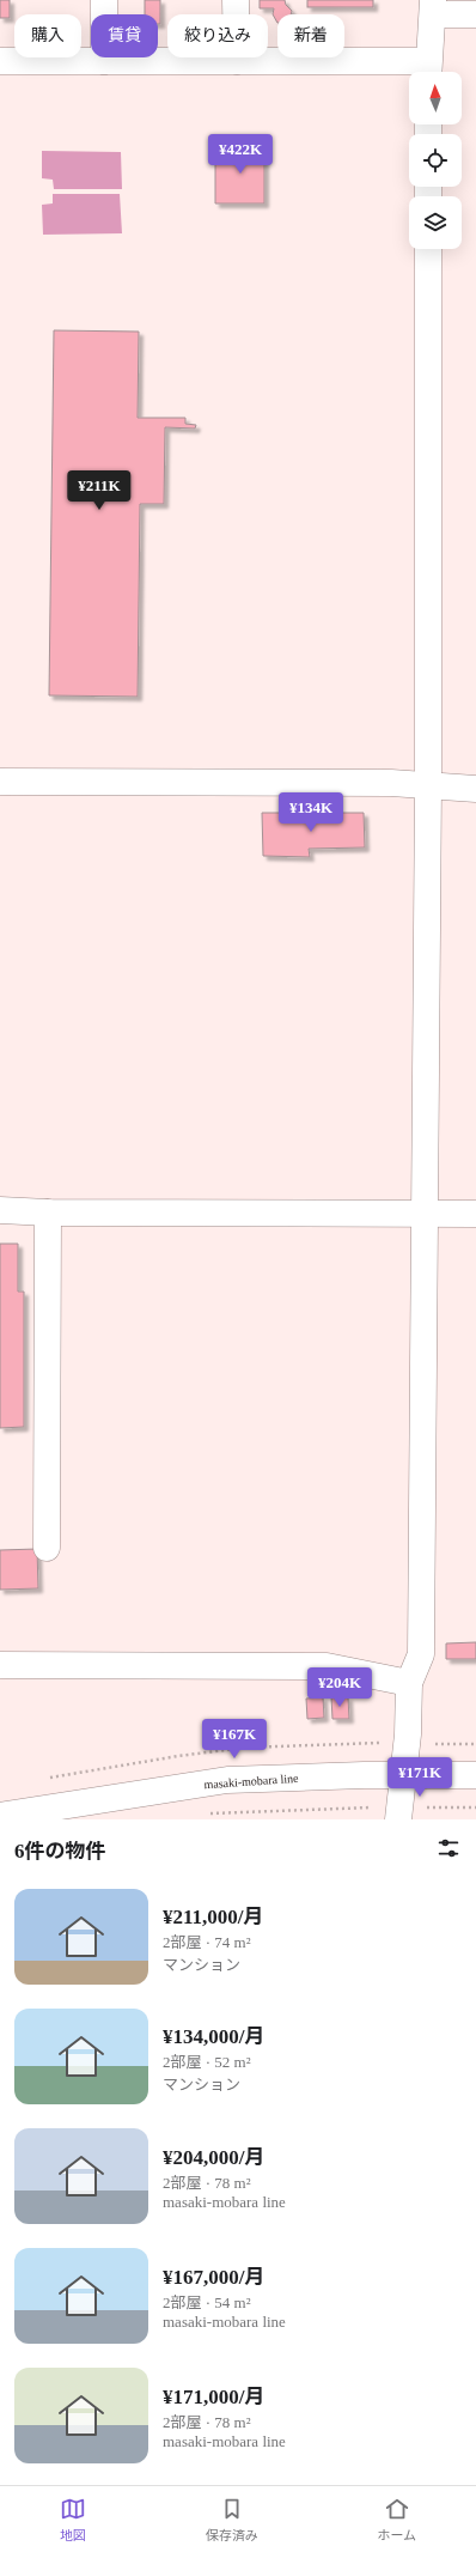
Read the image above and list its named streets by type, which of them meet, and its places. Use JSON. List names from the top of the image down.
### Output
{
  "streets": {
    "main road": ["masaki-mobara line"]
  },
  "north": "top",
  "page": {
    "chip": [
      "購入",
      "賃貸",
      "絞り込み",
      "新着"
    ],
    "price": [
      "¥422K",
      "¥211K",
      "¥134K",
      "¥204K",
      "¥167K",
      "¥171K"
    ],
    "heading": "6件の物件",
    "list": [
      {
        "name": "¥211,000/月",
        "note": "2部屋 · 74 m² · マンション"
      },
      {
        "name": "¥134,000/月",
        "note": "2部屋 · 52 m² · マンション"
      },
      {
        "name": "¥204,000/月",
        "note": "2部屋 · 78 m² · masaki-mobara line"
      },
      {
        "name": "¥167,000/月",
        "note": "2部屋 · 54 m² · masaki-mobara line"
      },
      {
        "name": "¥171,000/月",
        "note": "2部屋 · 78 m² · masaki-mobara line"
      }
    ],
    "tabs": ["地図", "保存済み", "ホーム"]
  }
}
